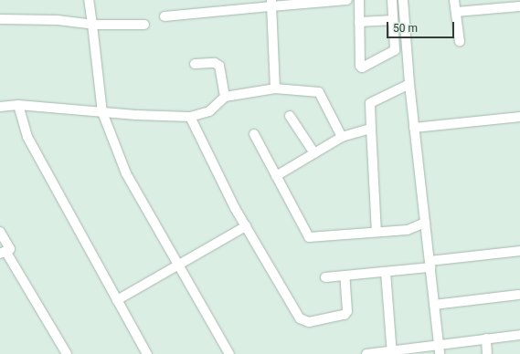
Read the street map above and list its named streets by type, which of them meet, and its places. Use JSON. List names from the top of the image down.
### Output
{
  "scale_bar": "50 m"
}
